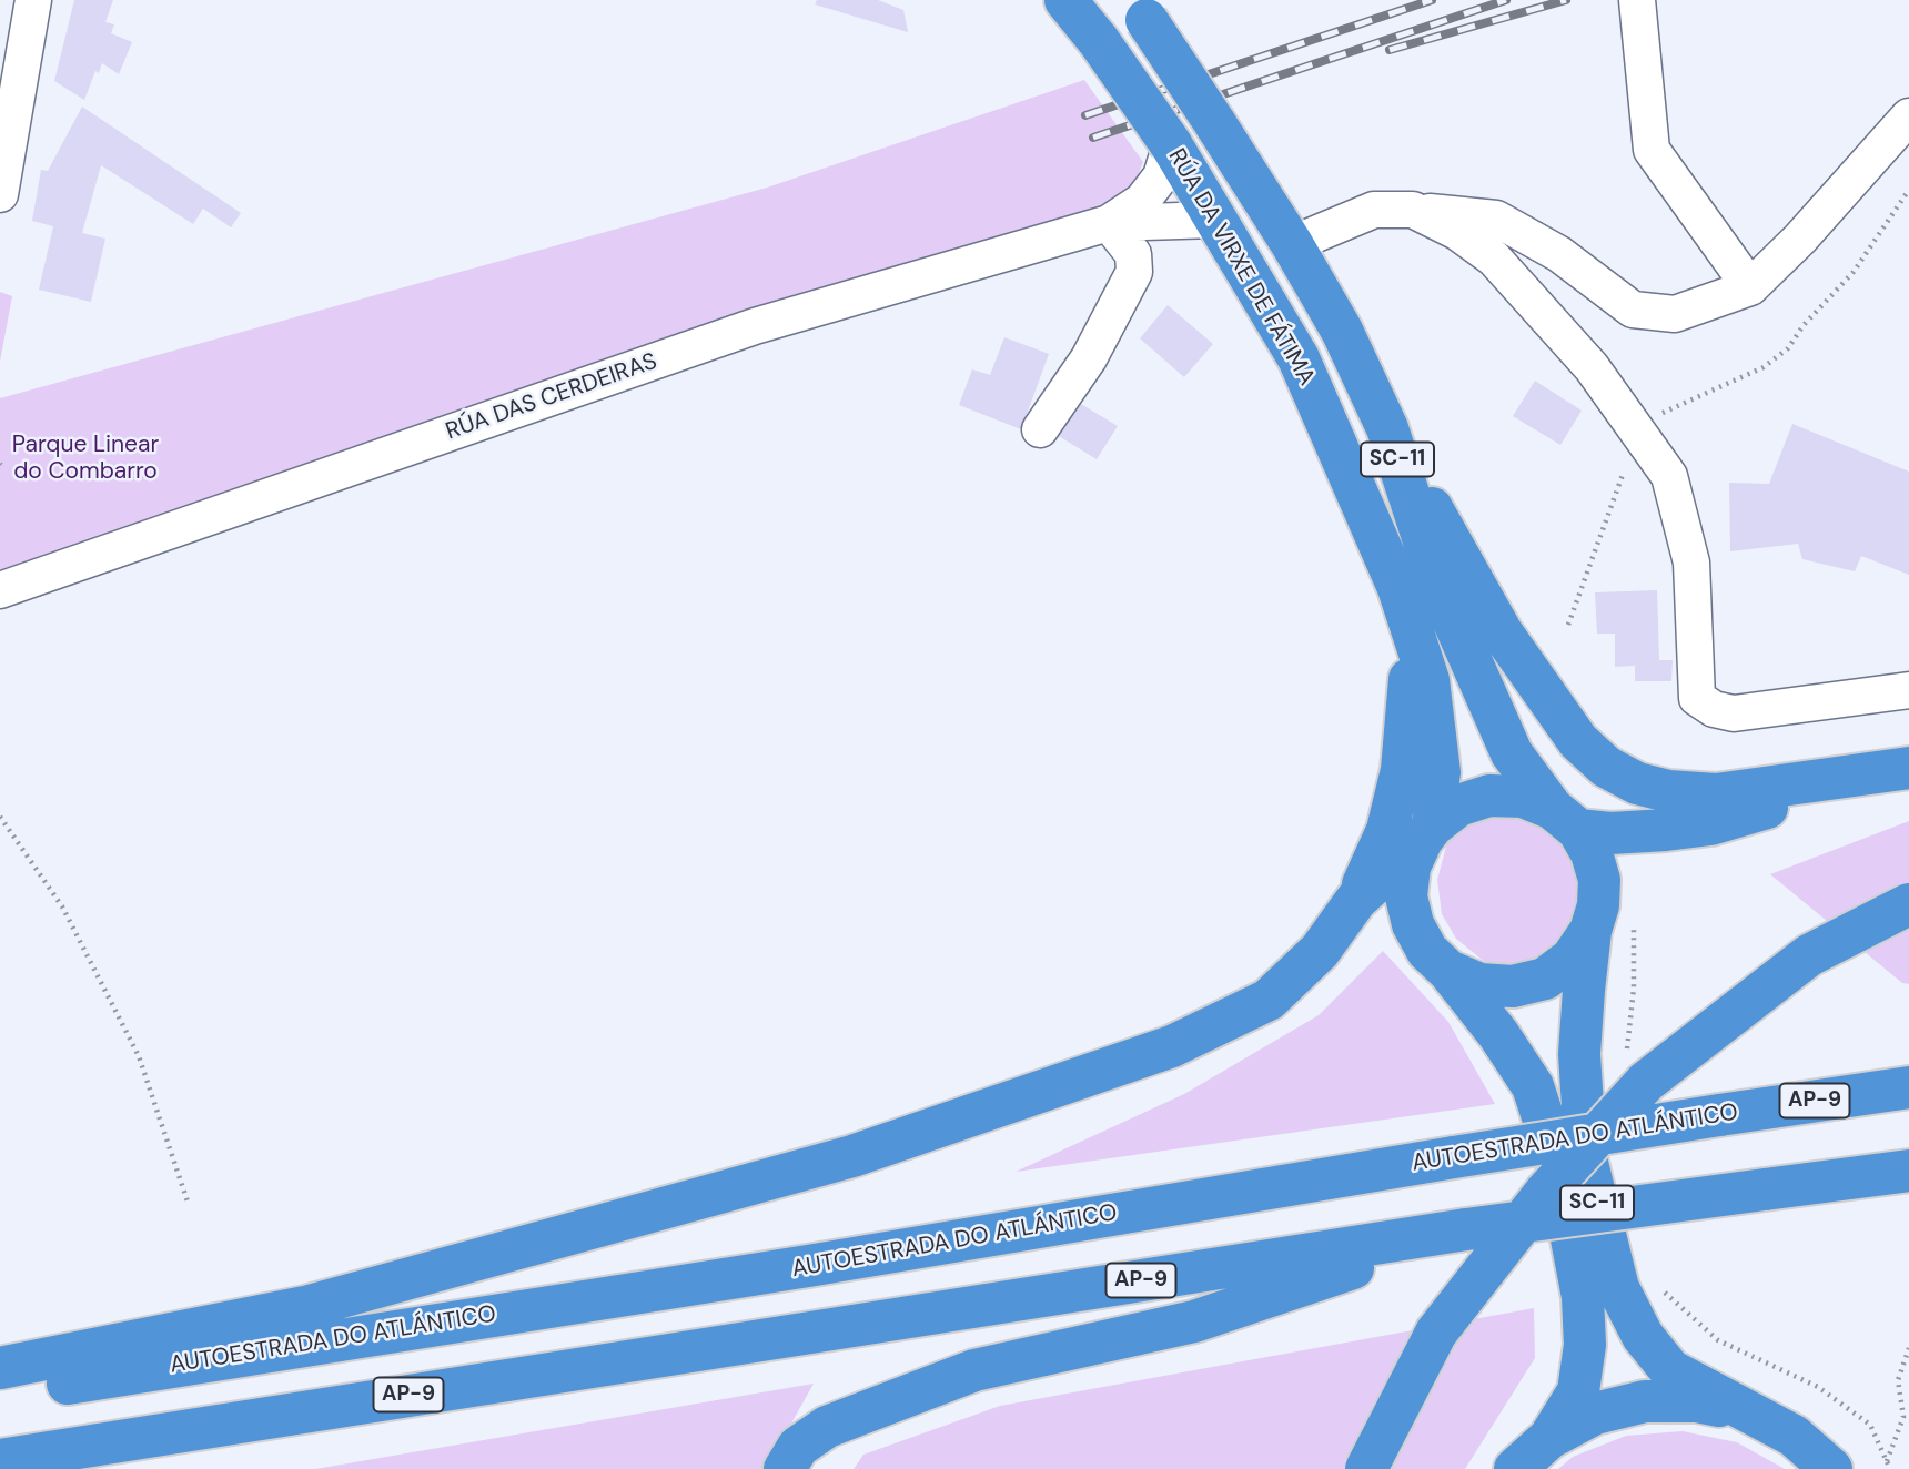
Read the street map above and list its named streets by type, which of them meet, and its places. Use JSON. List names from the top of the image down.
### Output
{
  "streets": {
    "highway": [
      "RÚA DA VIRXE DE FÁTIMA",
      "SC-11",
      "AP-9",
      "AUTOESTRADA DO ATLÁNTICO"
    ],
    "street": ["RÚA DAS CERDEIRAS"]
  },
  "crossings": [
    ["RÚA DA VIRXE DE FÁTIMA", "RÚA DAS CERDEIRAS"],
    ["RÚA DA VIRXE DE FÁTIMA", "SC-11"]
  ],
  "parks": ["Parque Linear do Combarro"]
}
